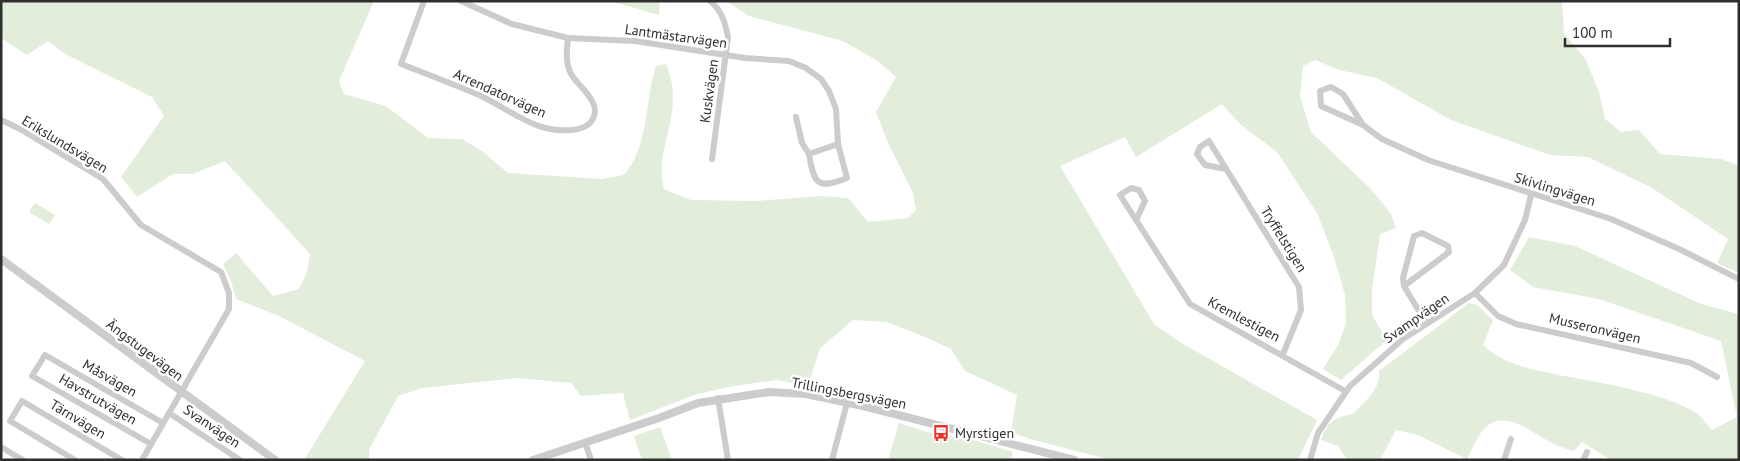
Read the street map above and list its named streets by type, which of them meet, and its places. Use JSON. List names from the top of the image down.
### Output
{
  "streets": {
    "street": [
      "Lantmästarvägen",
      "Kuskvägen",
      "Arrendatorvägen",
      "Erikslundsvägen",
      "Skivlingvägen",
      "Tryffelstigen",
      "Svampvägen",
      "Kremlestigen",
      "Musseronvägen",
      "Ängstugevägen",
      "Måsvägen",
      "Trillingsbergsvägen",
      "Havstrutvägen",
      "Tärnvägen",
      "Svanvägen"
    ]
  },
  "crossings": [
    ["Lantmästarvägen", "Kuskvägen"],
    ["Lantmästarvägen", "Arrendatorvägen"],
    ["Erikslundsvägen", "Ängstugevägen"],
    ["Erikslundsvägen", "Måsvägen"],
    ["Erikslundsvägen", "Havstrutvägen"],
    ["Erikslundsvägen", "Svanvägen"],
    ["Skivlingvägen", "Svampvägen"],
    ["Tryffelstigen", "Kremlestigen"],
    ["Svampvägen", "Kremlestigen"],
    ["Svampvägen", "Musseronvägen"],
    ["Måsvägen", "Havstrutvägen"]
  ],
  "places": {
    "bus stop": ["Myrstigen"]
  },
  "scale_bar": "100 m"
}
